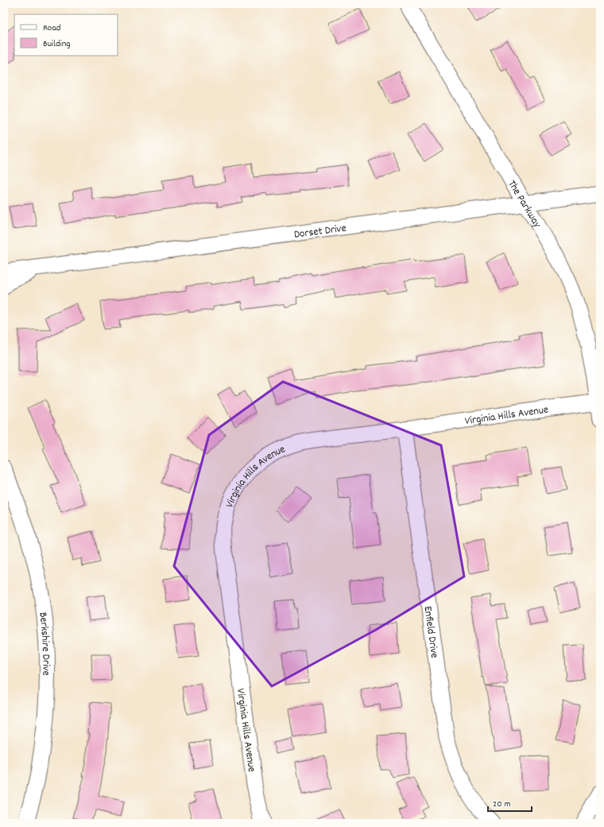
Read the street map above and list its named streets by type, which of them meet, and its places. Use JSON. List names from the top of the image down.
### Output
{
  "streets": {
    "street": [
      "The Parkway",
      "Dorset Drive",
      "Virginia Hills Avenue",
      "Enfield Drive",
      "Berkshire Drive"
    ]
  },
  "crossings": [
    ["The Parkway", "Dorset Drive"],
    ["The Parkway", "Virginia Hills Avenue"],
    ["Virginia Hills Avenue", "Enfield Drive"]
  ],
  "legend": ["Road", "Building"],
  "scale_bar": "20 m"
}
